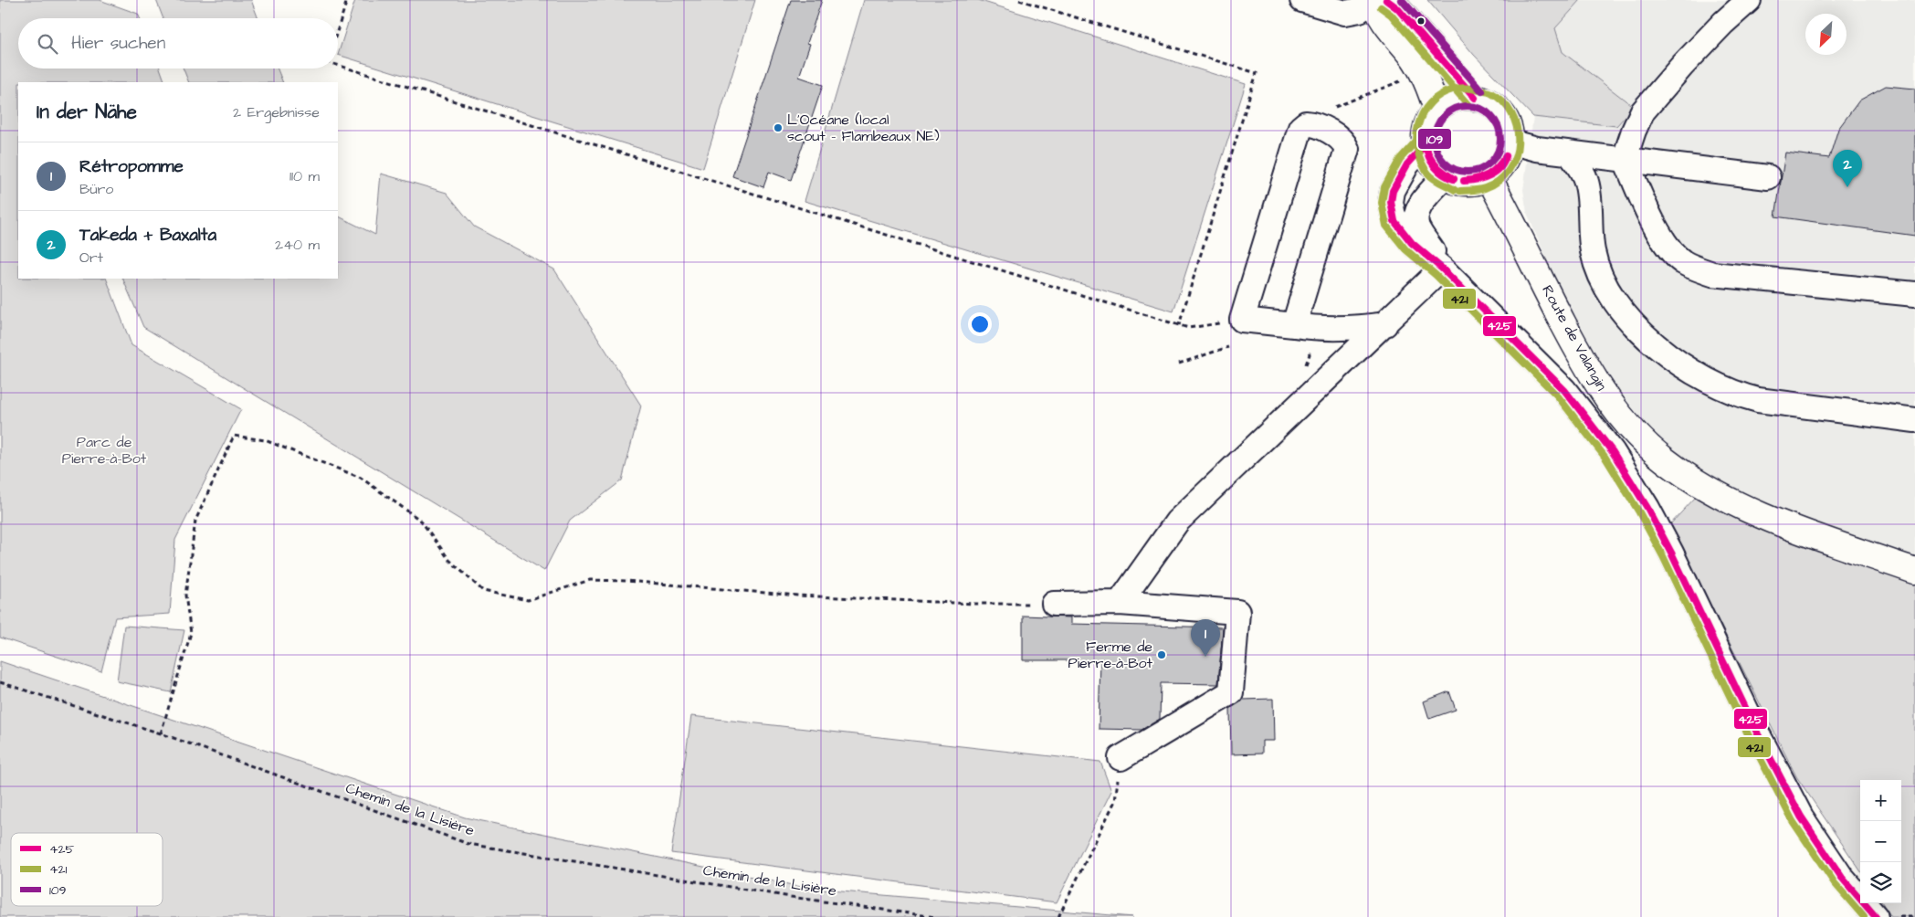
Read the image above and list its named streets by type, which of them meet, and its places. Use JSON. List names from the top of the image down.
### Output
{
  "streets": {
    "main road": ["Route de Valangin"],
    "path": ["Chemin de la Lisière"]
  },
  "parks": ["Parc de Pierre-à-Bot"],
  "places": ["L'Océane (local scout - Flambeaux NE)", "Ferme de Pierre-à-Bot"],
  "lines": ["transit line 425", "transit line 109", "transit line 421"],
  "legend": ["425", "421", "109"],
  "north": "bottom left",
  "page": {
    "search": "Hier suchen",
    "heading": ["In der Nähe", "2 Ergebnisse"],
    "list": [
      {
        "mark": "1",
        "name": "Rétropomme",
        "note": "Büro",
        "value": "110 m"
      },
      {
        "mark": "2",
        "name": "Takeda + Baxalta",
        "note": "Ort",
        "value": "240 m"
      }
    ],
    "pins": ["2", "1"],
    "map_buttons": ["+", "−"]
  }
}
